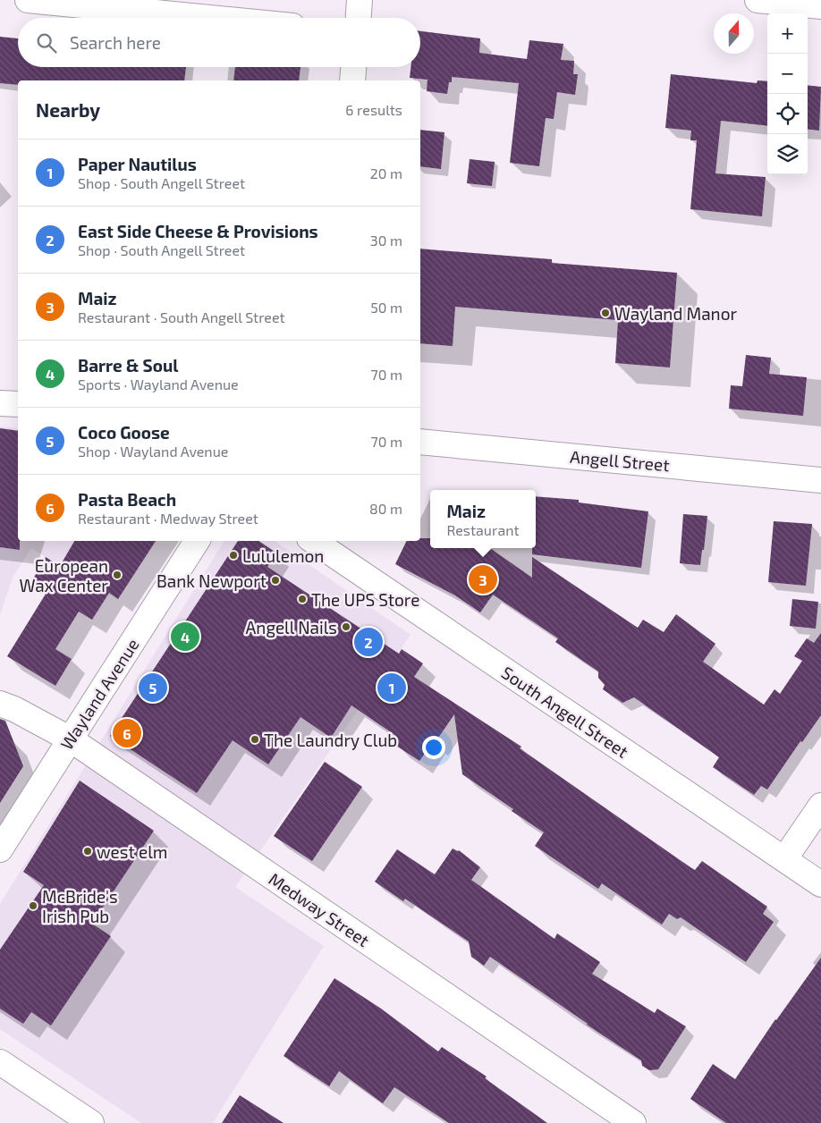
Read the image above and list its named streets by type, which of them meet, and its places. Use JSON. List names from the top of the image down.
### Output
{
  "streets": {
    "street": [
      "Angell Street",
      "Wayland Avenue",
      "South Angell Street",
      "Medway Street"
    ]
  },
  "crossings": [
    ["Wayland Avenue", "Medway Street"]
  ],
  "places": [
    "Wayland Manor",
    "Lululemon",
    "European Wax Center",
    "Bank Newport",
    "The UPS Store",
    "Angell Nails",
    "The Laundry Club",
    "west elm",
    "McBride's Irish Pub"
  ],
  "north": "top",
  "page": {
    "map_buttons": ["+", "−"],
    "search": "Search here",
    "heading": ["Nearby", "6 results"],
    "list": [
      {
        "mark": "1",
        "name": "Paper Nautilus",
        "note": "Shop · South Angell Street",
        "value": "20 m"
      },
      {
        "mark": "2",
        "name": "East Side Cheese & Provisions",
        "note": "Shop · South Angell Street",
        "value": "30 m"
      },
      {
        "mark": "3",
        "name": "Maiz",
        "note": "Restaurant · South Angell Street",
        "value": "50 m"
      },
      {
        "mark": "4",
        "name": "Barre & Soul",
        "note": "Sports · Wayland Avenue",
        "value": "70 m"
      },
      {
        "mark": "5",
        "name": "Coco Goose",
        "note": "Shop · Wayland Avenue",
        "value": "70 m"
      },
      {
        "mark": "6",
        "name": "Pasta Beach",
        "note": "Restaurant · Medway Street",
        "value": "80 m"
      }
    ],
    "popup": ["Maiz", "Restaurant"],
    "pins": [
      "3",
      "4",
      "2",
      "1",
      "5",
      "6"
    ]
  }
}
